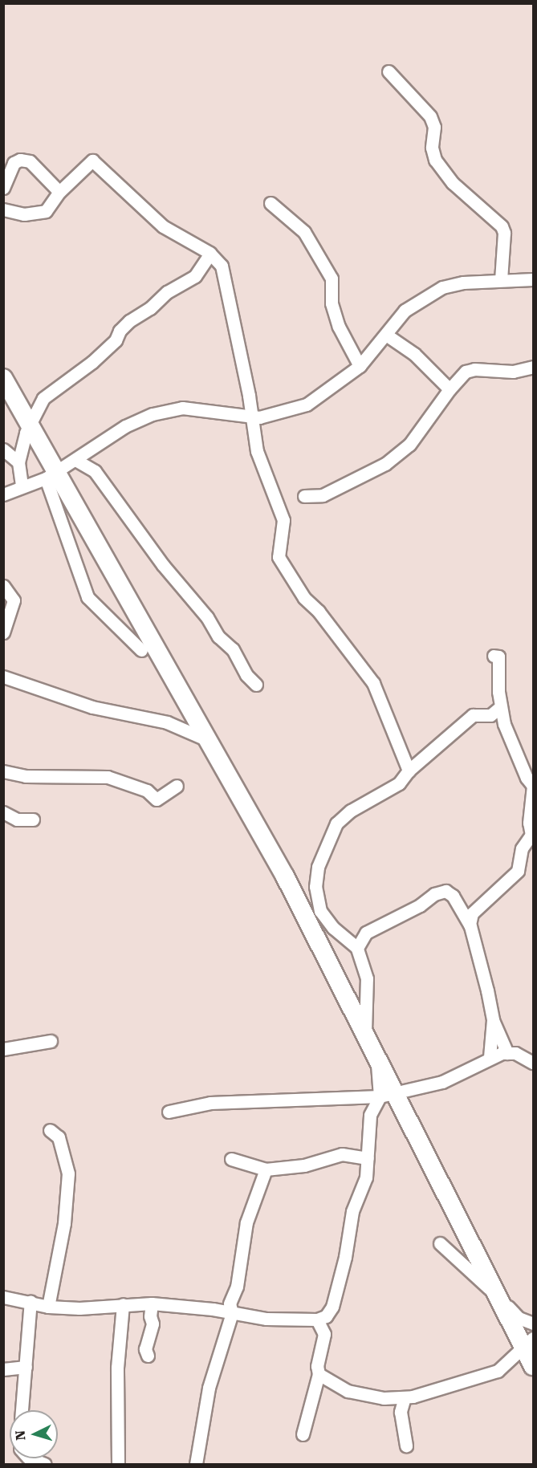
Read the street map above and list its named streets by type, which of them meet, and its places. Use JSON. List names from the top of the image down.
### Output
{
  "north": "left"
}
